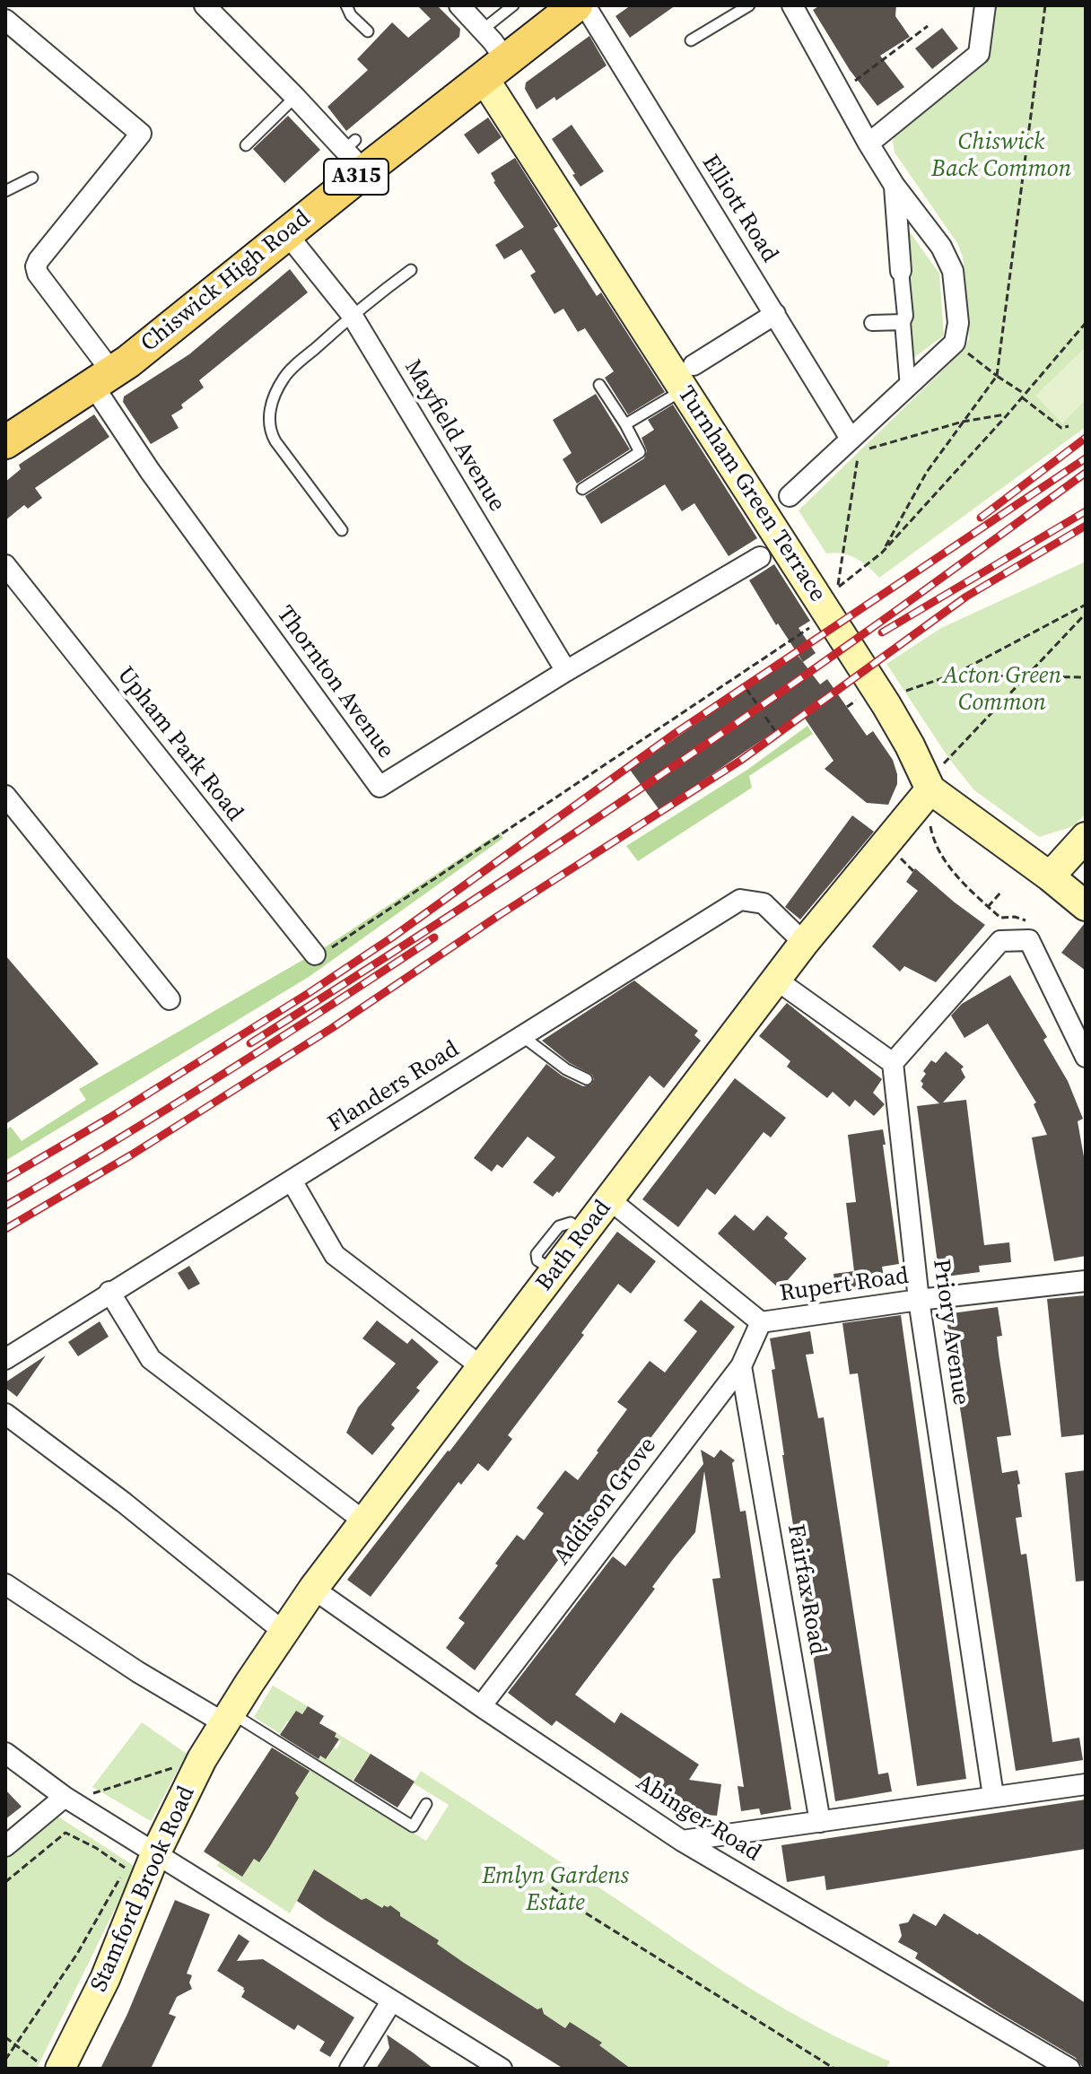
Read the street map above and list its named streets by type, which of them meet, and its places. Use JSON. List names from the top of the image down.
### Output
{
  "streets": {
    "main road": [
      "A315",
      "Chiswick High Road",
      "Turnham Green Terrace",
      "Bath Road",
      "Stamford Brook Road"
    ],
    "street": [
      "Elliott Road",
      "Mayfield Avenue",
      "Thornton Avenue",
      "Upham Park Road",
      "Flanders Road",
      "Rupert Road",
      "Priory Avenue",
      "Addison Grove",
      "Fairfax Road",
      "Abinger Road"
    ]
  },
  "crossings": [
    ["Chiswick High Road", "Mayfield Avenue"],
    ["Chiswick High Road", "Turnham Green Terrace"],
    ["Chiswick High Road", "Thornton Avenue"],
    ["Mayfield Avenue", "Thornton Avenue"],
    ["Turnham Green Terrace", "Bath Road"],
    ["Flanders Road", "Bath Road"],
    ["Bath Road", "Rupert Road"],
    ["Bath Road", "Abinger Road"],
    ["Bath Road", "Stamford Brook Road"],
    ["Rupert Road", "Priory Avenue"],
    ["Rupert Road", "Addison Grove"],
    ["Addison Grove", "Fairfax Road"],
    ["Addison Grove", "Abinger Road"]
  ],
  "parks": ["Chiswick Back Common", "Acton Green Common", "Emlyn Gardens Estate"]
}
